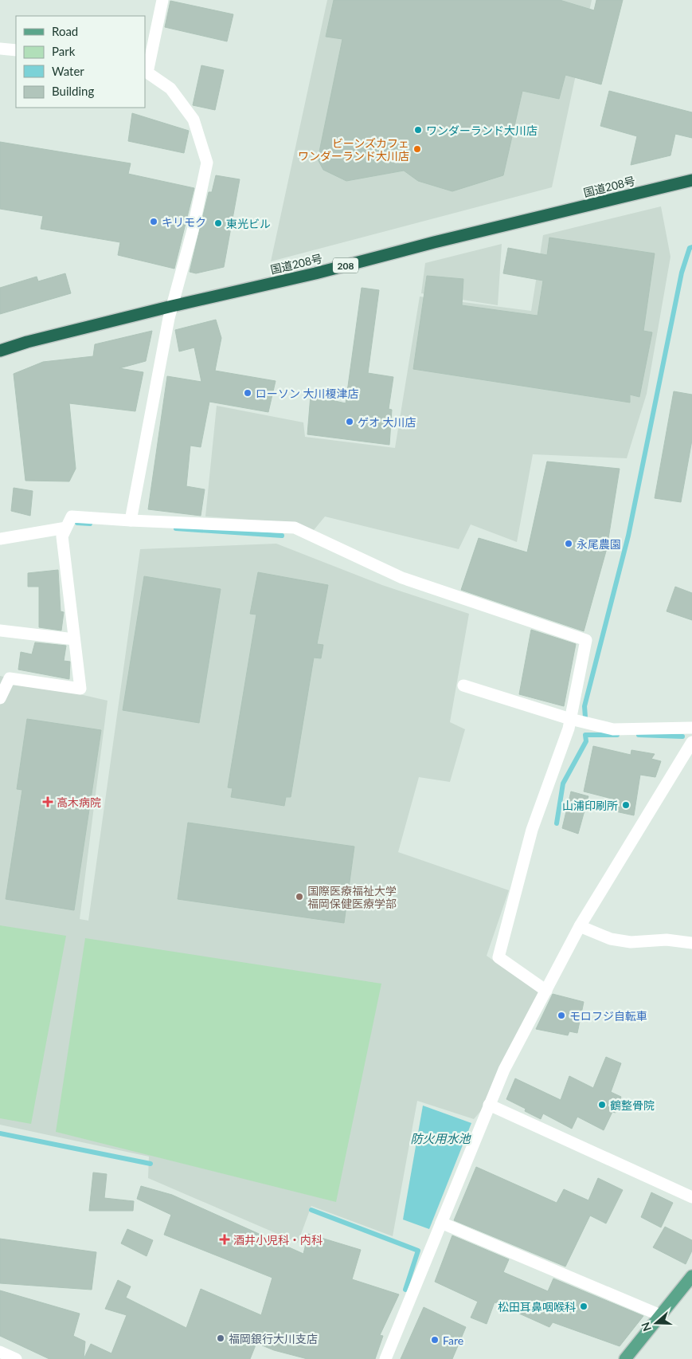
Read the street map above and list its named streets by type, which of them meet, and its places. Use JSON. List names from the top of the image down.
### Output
{
  "streets": {
    "highway": ["国道208号", "208"]
  },
  "water": ["防火用水池"],
  "places": {
    "other": [
      "ワンダーランド大川店",
      "ビーンズカフェ ワンダーランド大川店",
      "キリモク",
      "東光ビル",
      "ローソン 大川榎津店",
      "ゲオ 大川店",
      "永尾農園",
      "山浦印刷所",
      "国際医療福祉大学 福岡保健医療学部",
      "モロフジ自転車",
      "鶴整骨院",
      "松田耳鼻咽喉科",
      "福岡銀行大川支店",
      "Fare"
    ],
    "health": ["高木病院", "酒井小児科・内科"]
  },
  "legend": [
    "Road",
    "Park",
    "Water",
    "Building"
  ],
  "north": "left"
}
